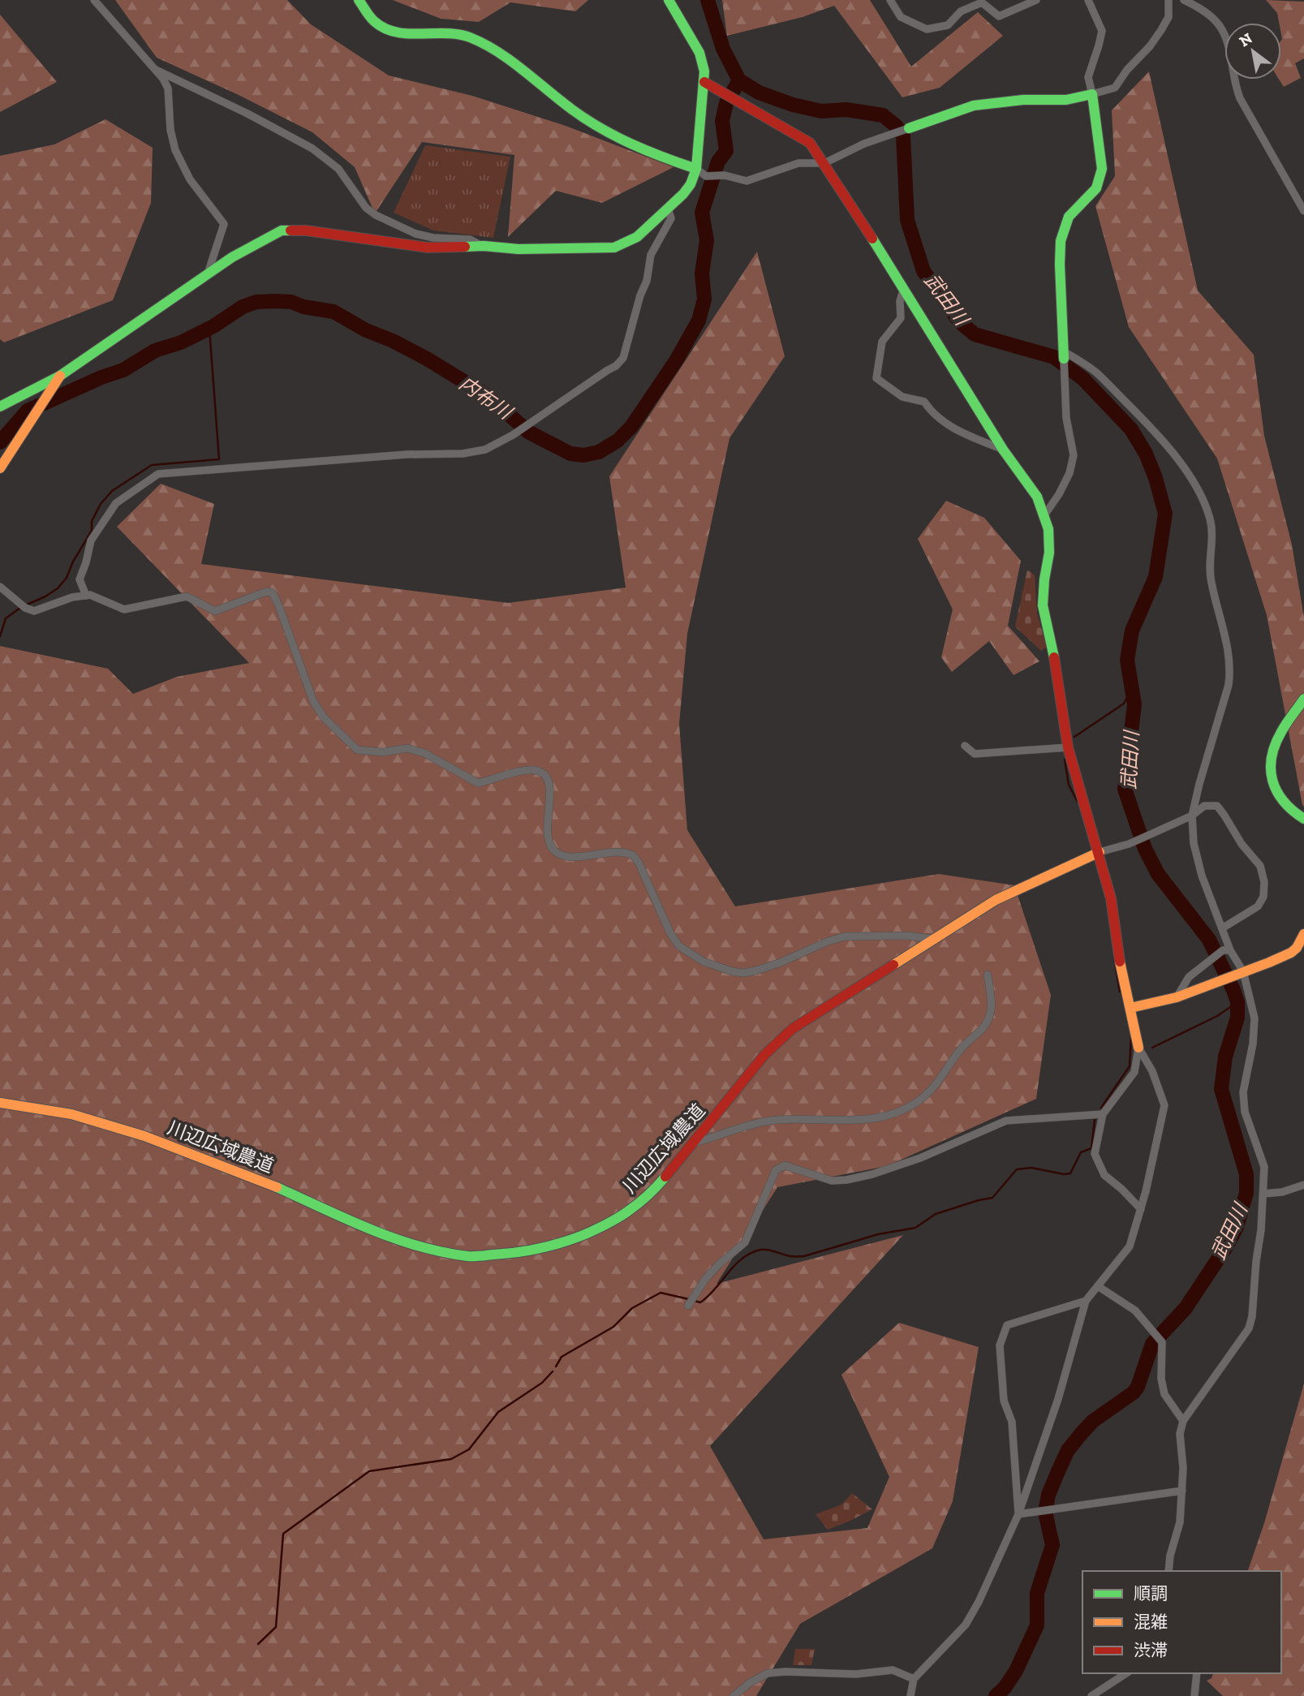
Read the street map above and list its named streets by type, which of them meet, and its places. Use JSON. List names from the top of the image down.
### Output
{
  "streets": {
    "street": ["川辺広域農道"]
  },
  "water": ["武田川", "内布川"],
  "legend": ["順調", "混雑", "渋滞"],
  "north": "top left"
}
